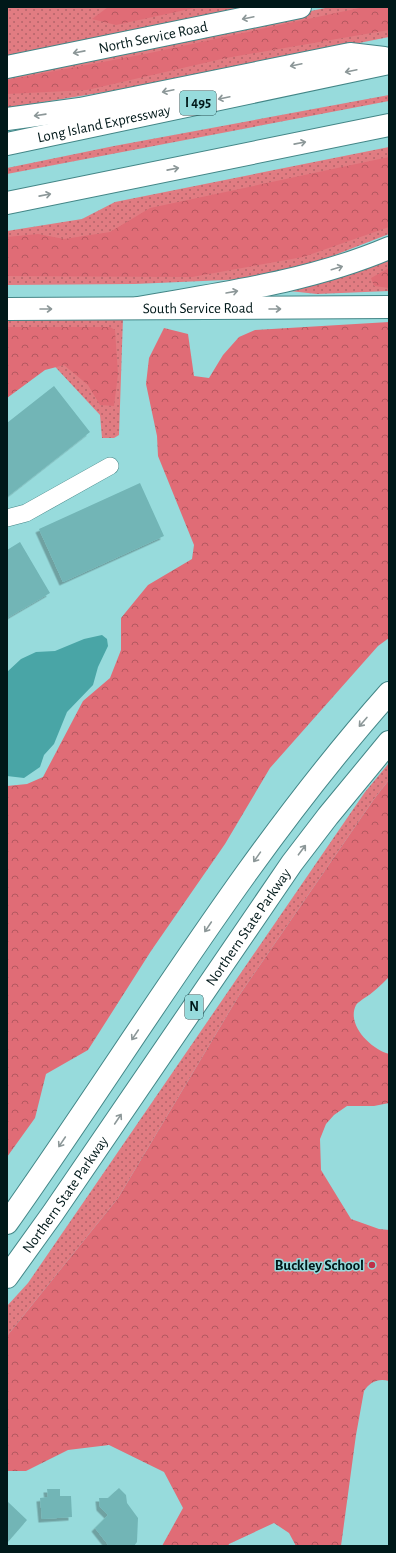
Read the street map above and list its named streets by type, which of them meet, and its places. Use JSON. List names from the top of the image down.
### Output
{
  "streets": {
    "main road": [
      "North Service Road",
      "I 495",
      "Long Island Expressway",
      "South Service Road",
      "Northern State Parkway",
      "N"
    ]
  },
  "places": ["Buckley School"]
}
